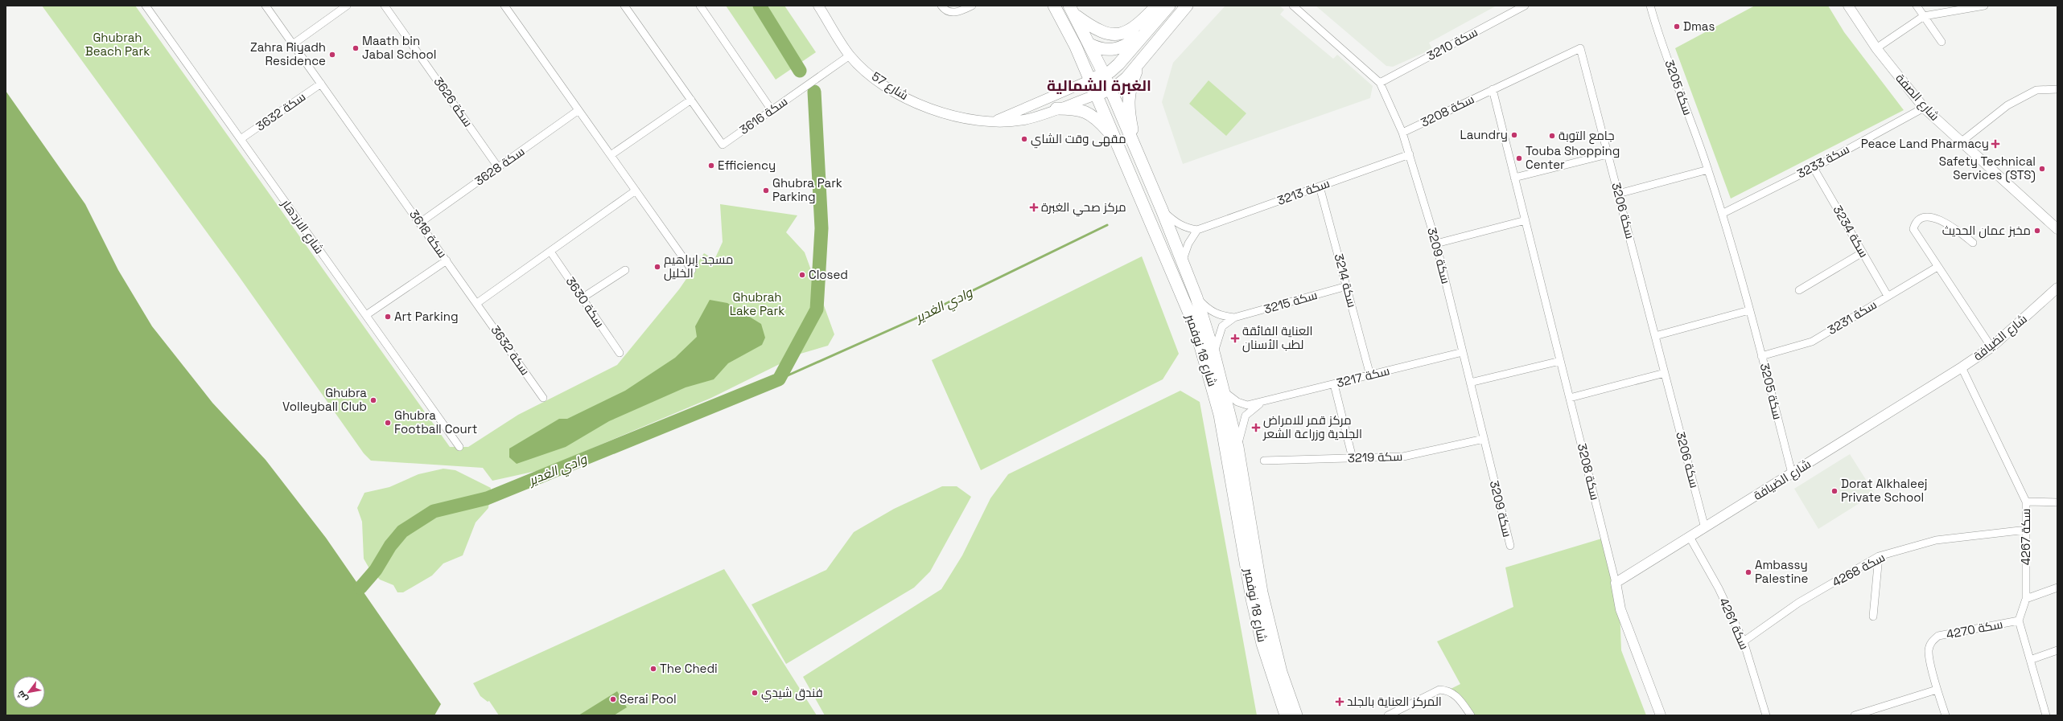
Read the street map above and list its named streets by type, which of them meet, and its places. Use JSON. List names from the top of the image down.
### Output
{
  "streets": {
    "main road": ["شارع 18 نوفمبر"],
    "street": [
      "سكة 3210",
      "شارع 57",
      "سكة 3205",
      "شارع الصفة",
      "سكة 3626",
      "سكة 3208",
      "سكة 3632",
      "سكة 3616",
      "سكة 3233",
      "سكة 3628",
      "سكة 3213",
      "سكة 3206",
      "شارع الازدهار",
      "سكة 3234",
      "سكة 3618",
      "سكة 3209",
      "سكة 3214",
      "سكة 3630",
      "سكة 3215",
      "سكة 3231",
      "شارع الضيافة",
      "سكة 3217",
      "سكة 3219",
      "سكة 4267",
      "سكة 4268",
      "سكة 4261",
      "سكة 4270"
    ]
  },
  "crossings": [
    ["سكة 3210", "سكة 3209"],
    ["شارع 57", "سكة 3616"],
    ["شارع 57", "شارع 18 نوفمبر"],
    ["سكة 3205", "سكة 3233"],
    ["سكة 3205", "سكة 3231"],
    ["سكة 3205", "شارع الضيافة"],
    ["شارع الصفة", "سكة 3233"],
    ["سكة 3626", "سكة 3628"],
    ["سكة 3208", "سكة 3206"],
    ["سكة 3208", "سكة 3209"],
    ["سكة 3208", "شارع الضيافة"],
    ["سكة 3632", "شارع الازدهار"],
    ["سكة 3632", "سكة 3618"],
    ["سكة 3233", "سكة 3234"],
    ["سكة 3628", "سكة 3618"],
    ["سكة 3213", "سكة 3209"],
    ["سكة 3213", "سكة 3214"],
    ["سكة 3206", "شارع الضيافة"],
    ["سكة 3234", "سكة 3231"],
    ["سكة 3209", "سكة 3217"],
    ["سكة 3209", "سكة 3219"],
    ["سكة 3214", "سكة 3215"],
    ["سكة 3214", "سكة 3217"],
    ["سكة 3215", "شارع 18 نوفمبر"],
    ["شارع الضيافة", "سكة 4267"],
    ["شارع الضيافة", "سكة 4261"],
    ["شارع 18 نوفمبر", "سكة 3217"],
    ["سكة 4267", "سكة 4268"],
    ["سكة 4267", "سكة 4270"],
    ["سكة 4268", "سكة 4261"]
  ],
  "districts": ["الغبرة الشمالية"],
  "water": ["وادي الغدير"],
  "parks": ["Ghubrah Beach Park", "Ghubrah Lake Park"],
  "places": {
    "other": [
      "Dmas",
      "Maath bin Jabal School",
      "Zahra Riyadh Residence",
      "Laundry",
      "جامع التوبة",
      "مقهى وقت الشاي",
      "Touba Shopping Center",
      "Efficiency",
      "Safety Technical Services (STS)",
      "Ghubra Park Parking",
      "مخبز عمان الحديث",
      "مسجد إبراهيم الخليل",
      "Closed",
      "Art Parking",
      "Ghubra Volleyball Club",
      "Ghubra Football Court",
      "Dorat Alkhaleej Private School",
      "Ambassy Palestine",
      "The Chedi",
      "فندق شيدي",
      "Serai Pool"
    ],
    "health": [
      "Peace Land Pharmacy",
      "مركز صحي الغبرة",
      "العناية الفائقة لطب الأسنان",
      "مركز قمر للامراض الجلدية وزراعة الشعر",
      "المركز العناية بالجلد"
    ]
  },
  "north": "bottom left"
}
